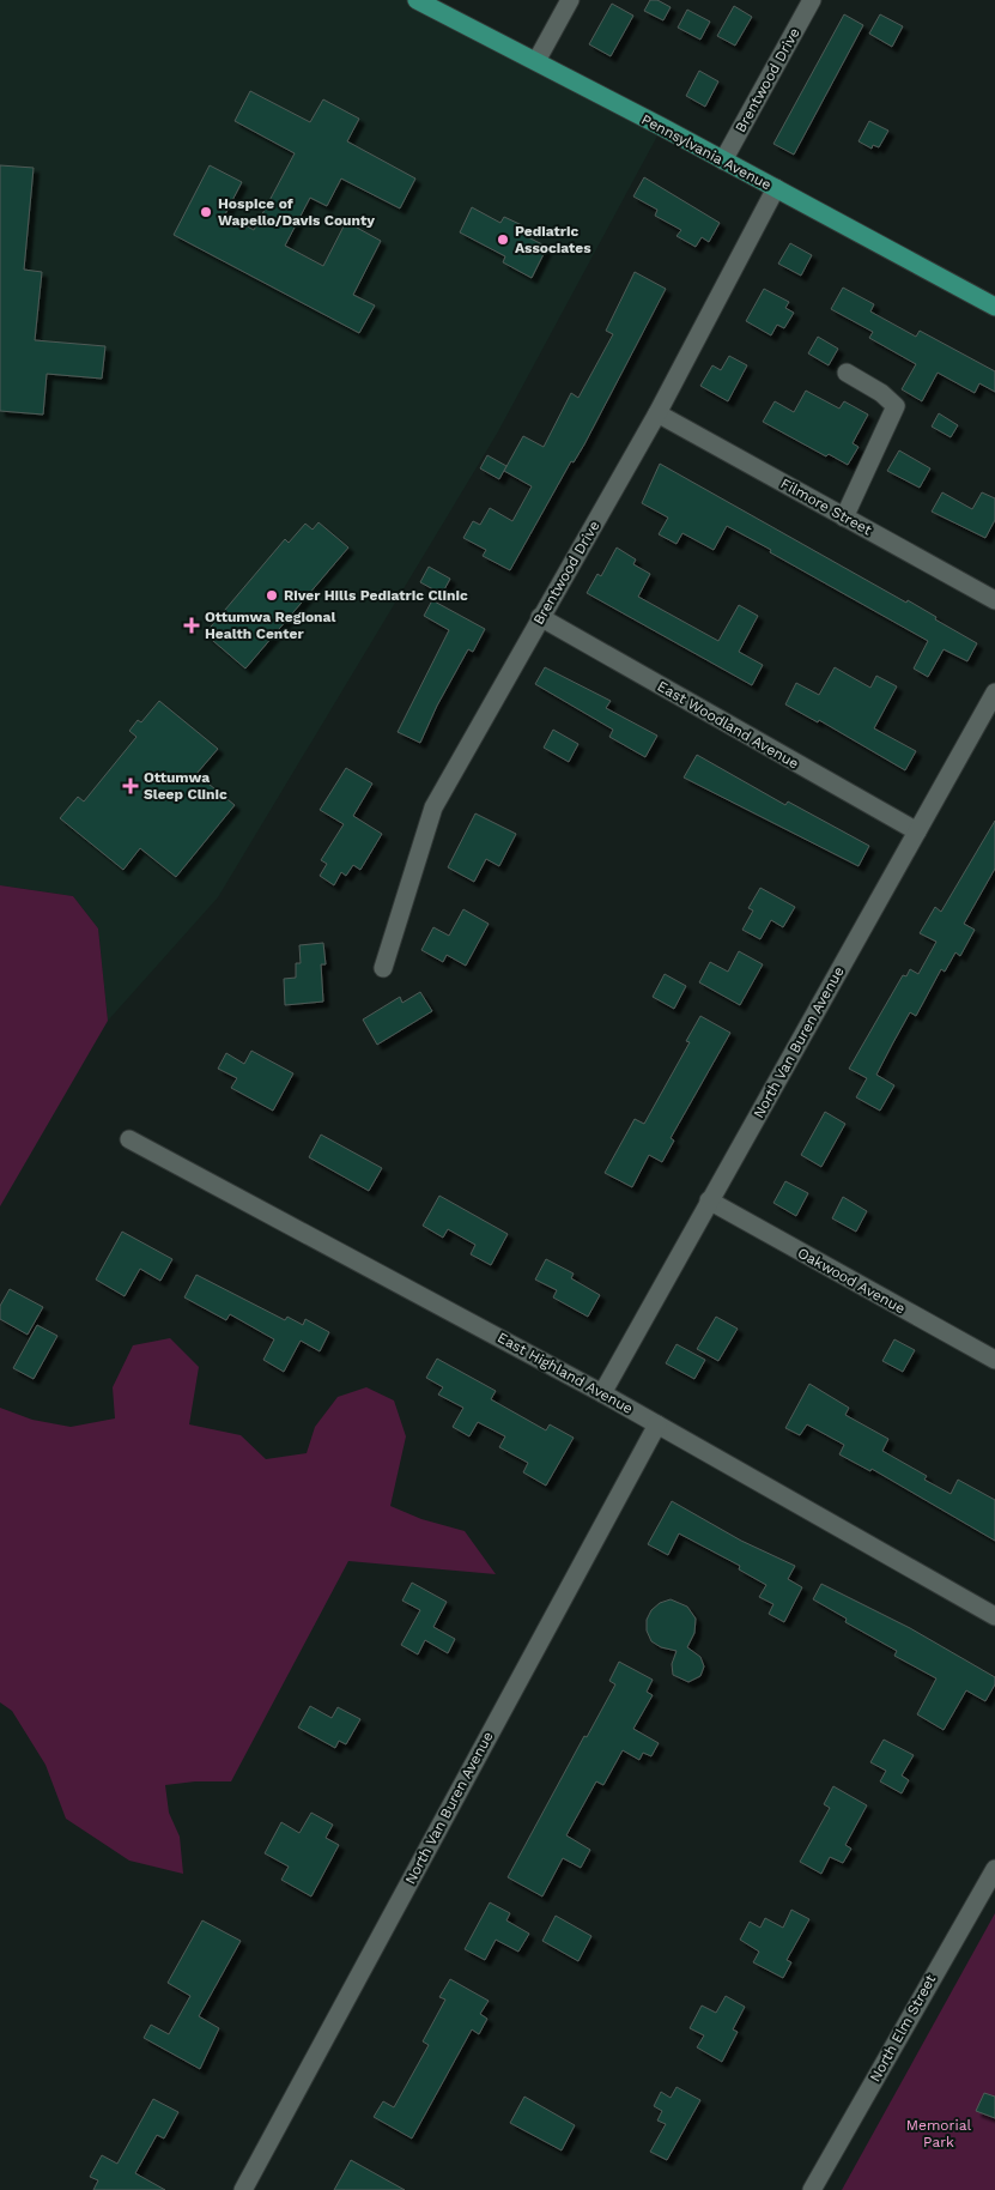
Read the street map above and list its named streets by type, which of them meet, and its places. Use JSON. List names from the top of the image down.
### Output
{
  "streets": {
    "main road": ["Pennsylvania Avenue"],
    "street": [
      "Brentwood Drive",
      "Filmore Street",
      "East Woodland Avenue",
      "North Van Buren Avenue",
      "Oakwood Avenue",
      "East Highland Avenue",
      "North Elm Street"
    ]
  },
  "crossings": [
    ["Brentwood Drive", "Pennsylvania Avenue"],
    ["Brentwood Drive", "Filmore Street"],
    ["Brentwood Drive", "East Woodland Avenue"],
    ["East Woodland Avenue", "North Van Buren Avenue"],
    ["North Van Buren Avenue", "Oakwood Avenue"],
    ["North Van Buren Avenue", "East Highland Avenue"]
  ],
  "parks": ["Memorial Park"],
  "places": {
    "other": ["Hospice of Wapello/Davis County", "Pediatric Associates", "River Hills Pediatric Clinic"],
    "health": ["Ottumwa Regional Health Center", "Ottumwa Sleep Clinic"]
  }
}
